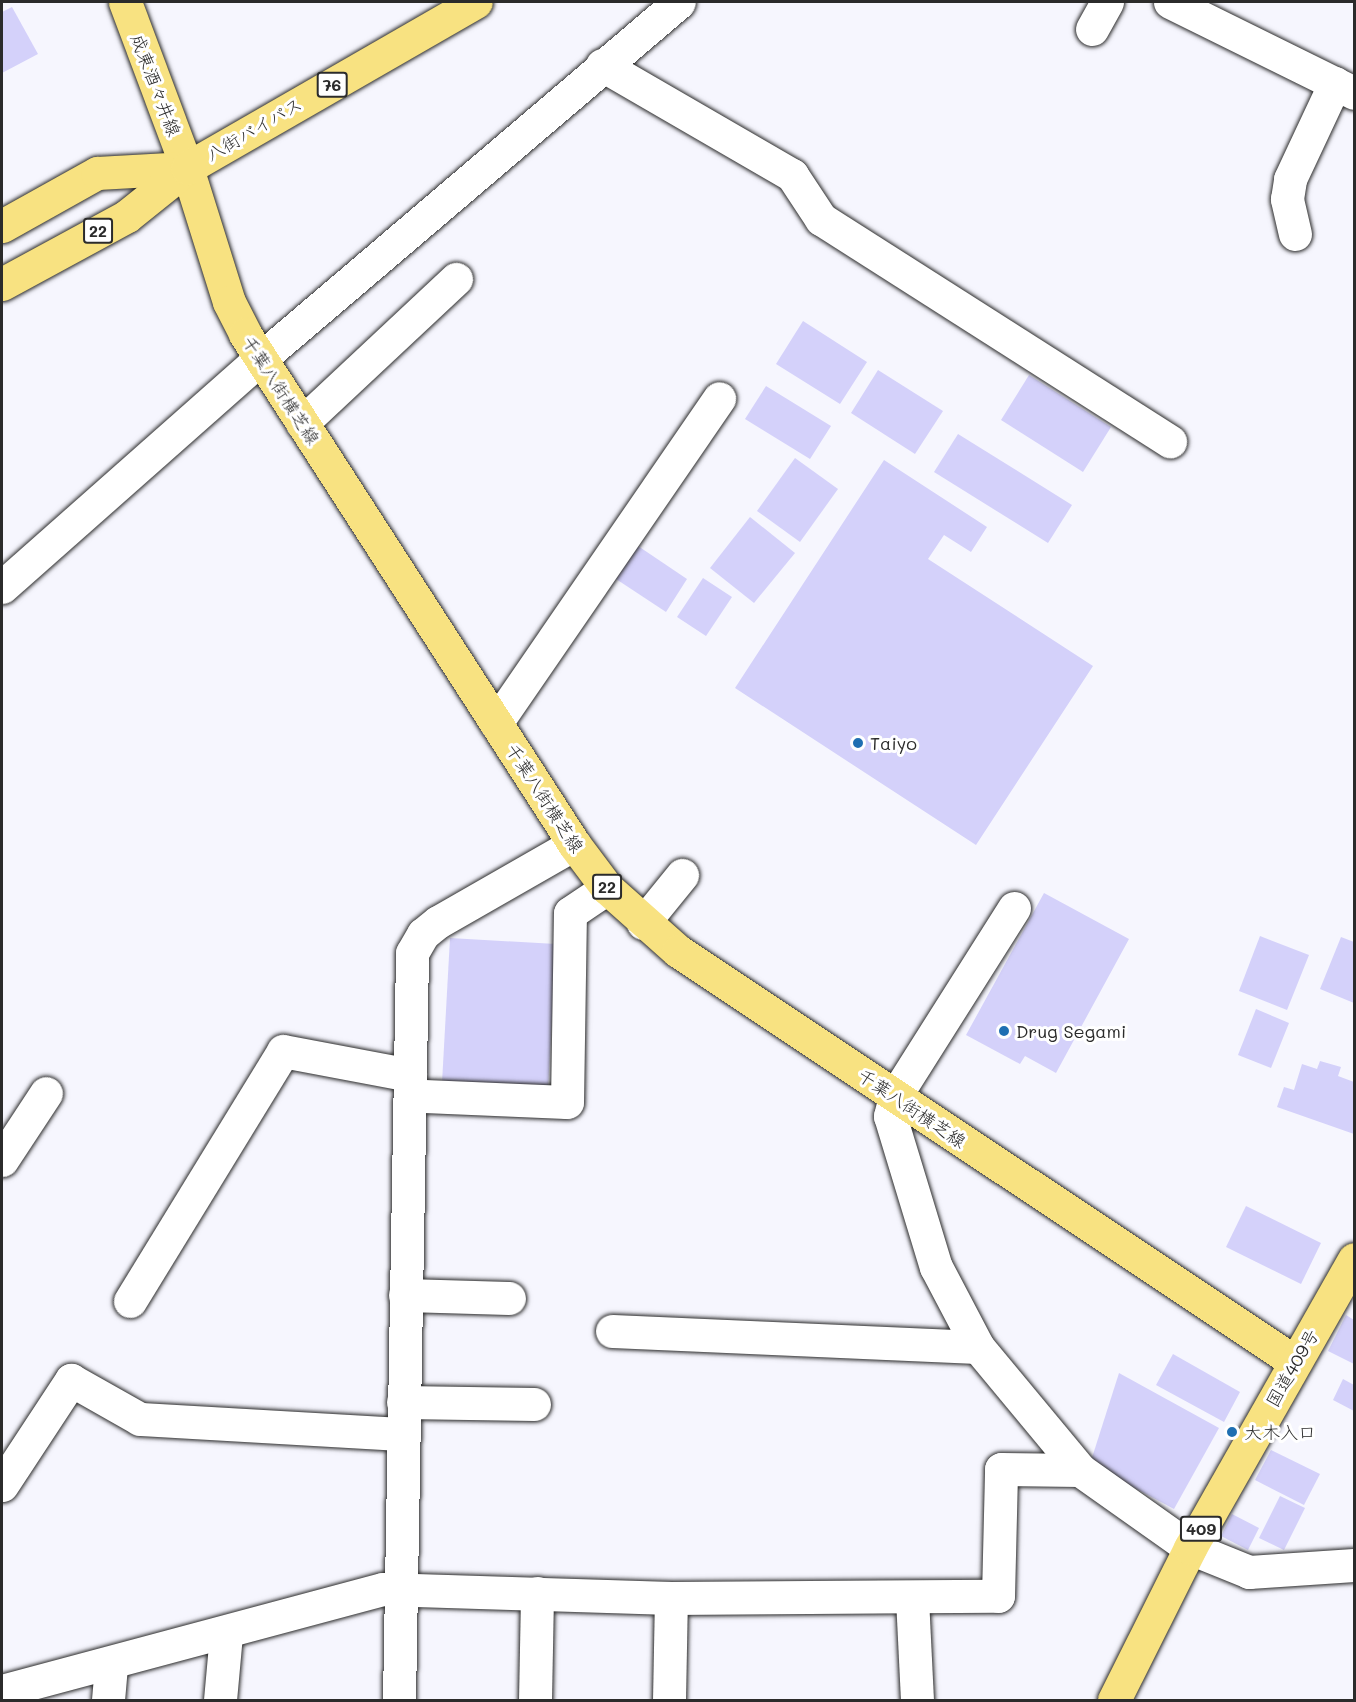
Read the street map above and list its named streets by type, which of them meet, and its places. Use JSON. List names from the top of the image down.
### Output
{
  "streets": {
    "main road": [
      "成東酒々井線",
      "76",
      "八街バイパス",
      "22",
      "千葉八街横芝線",
      "国道409号",
      "409"
    ]
  },
  "crossings": [
    ["成東酒々井線", "八街バイパス"],
    ["成東酒々井線", "千葉八街横芝線"],
    ["八街バイパス", "千葉八街横芝線"],
    ["千葉八街横芝線", "国道409号"]
  ],
  "places": ["Taiyo", "Drug Segami", "大木入口"]
}
